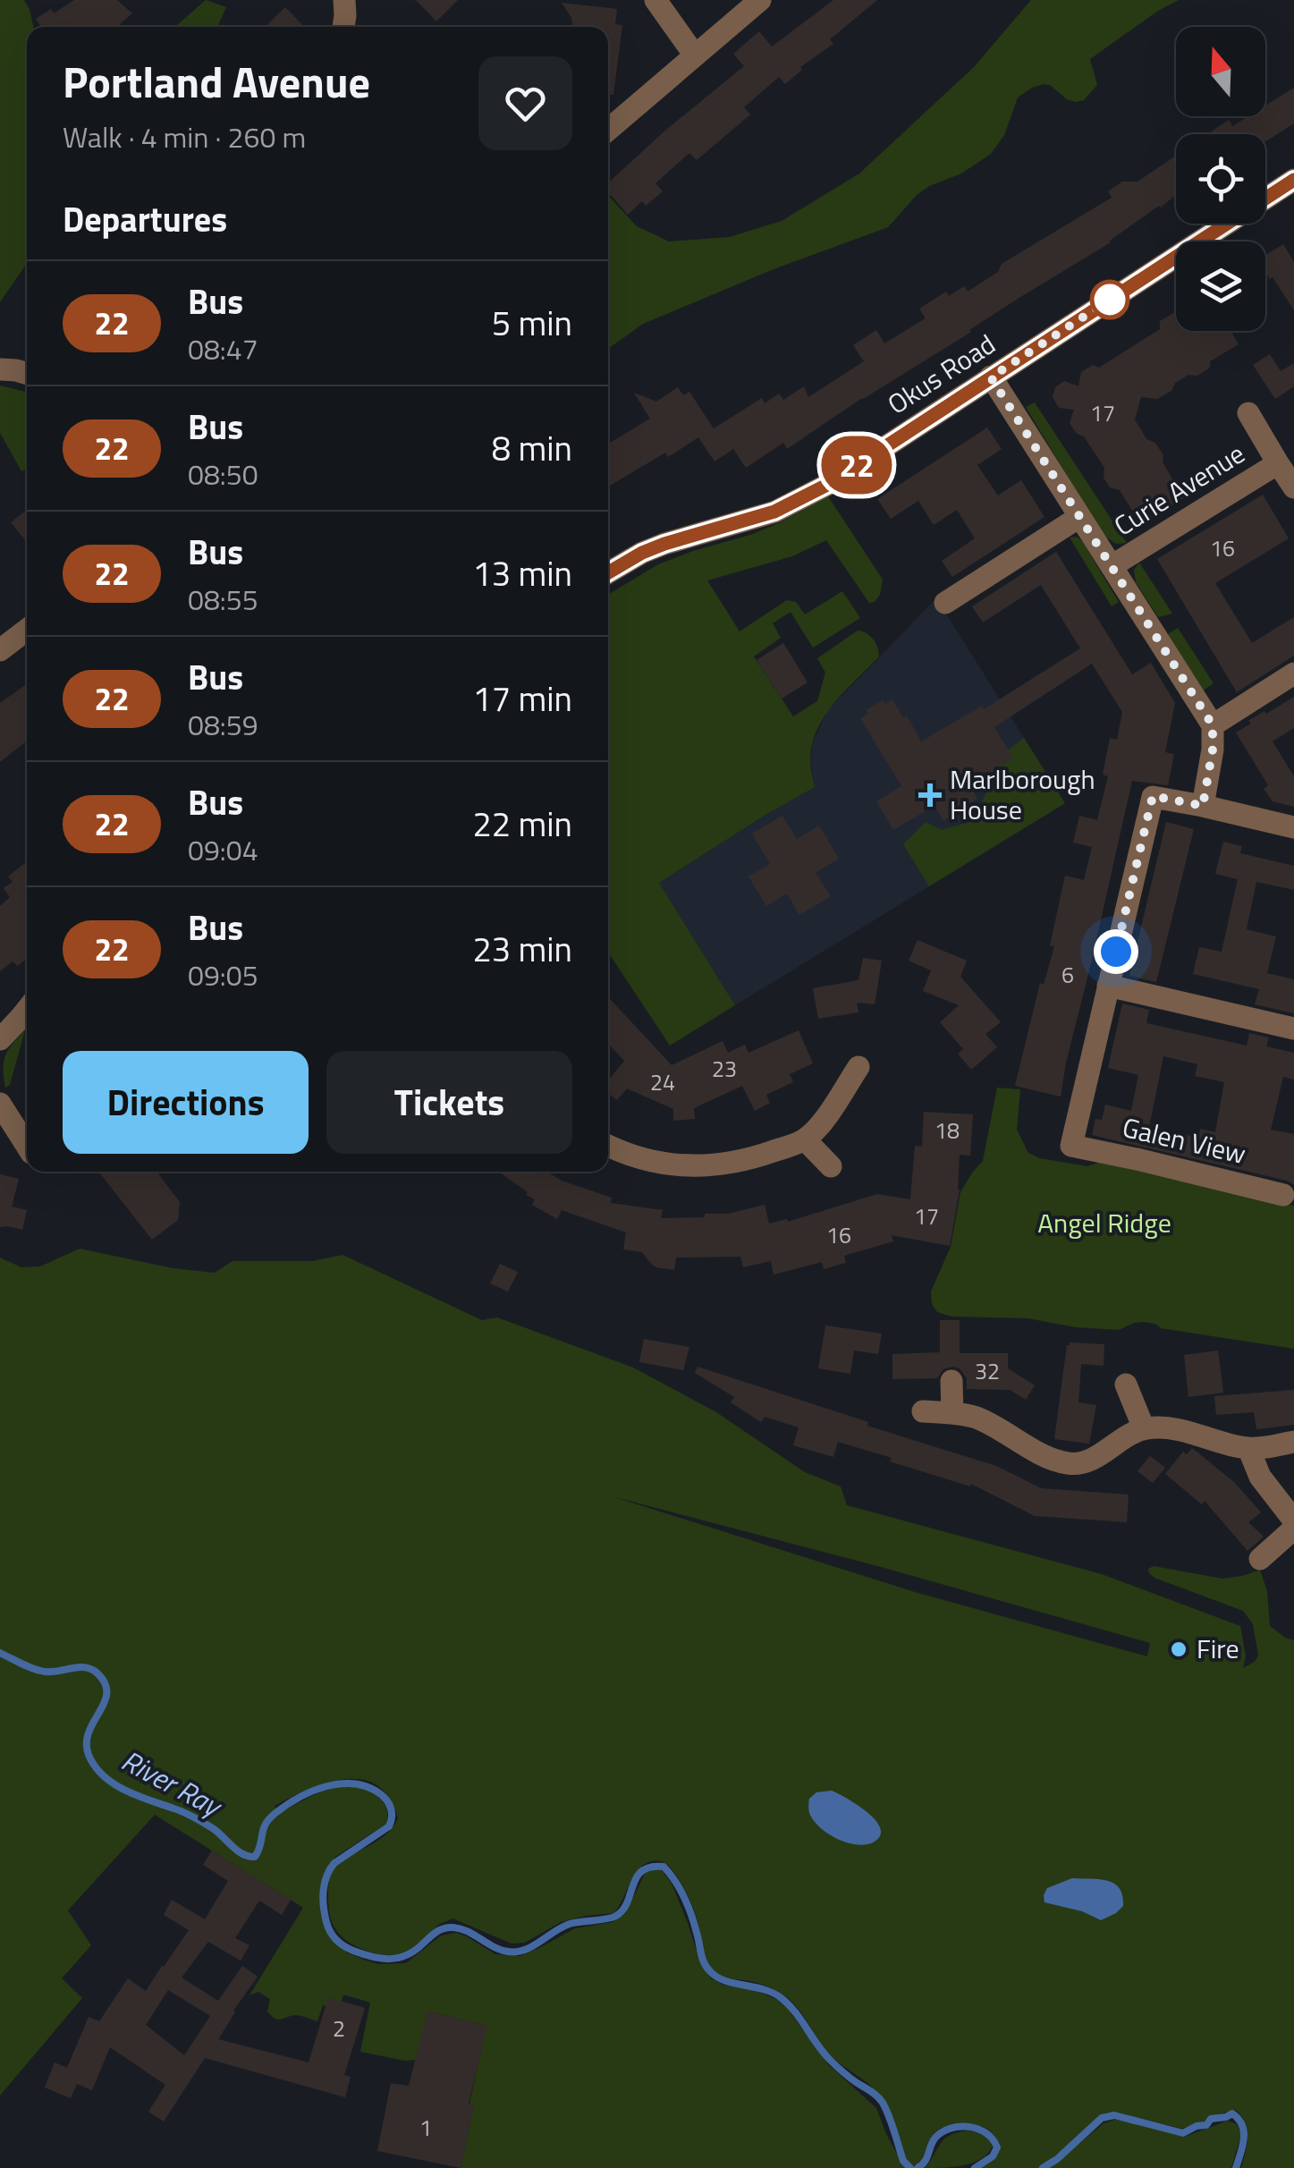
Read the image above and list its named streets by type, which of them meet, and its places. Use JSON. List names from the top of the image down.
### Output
{
  "streets": {
    "street": ["Okus Road", "Curie Avenue", "Galen View"]
  },
  "crossings": [
    ["Okus Road", "Curie Avenue"]
  ],
  "water": ["River Ray"],
  "parks": ["Angel Ridge"],
  "places": {
    "health": ["Marlborough House"],
    "other": ["Fire"]
  },
  "lines": ["bus line 22"],
  "house_numbers": [
    "17",
    "16",
    "6",
    "23",
    "24",
    "18",
    "17",
    "16",
    "32",
    "2",
    "1"
  ],
  "north": "top",
  "page": {
    "on_map": "22",
    "heading": [
      ["Portland Avenue", "Walk · 4 min · 260 m"],
      "Departures"
    ],
    "list": [
      {
        "mark": "22",
        "name": "Bus",
        "note": "08:47",
        "value": "5 min"
      },
      {
        "mark": "22",
        "name": "Bus",
        "note": "08:50",
        "value": "8 min"
      },
      {
        "mark": "22",
        "name": "Bus",
        "note": "08:55",
        "value": "13 min"
      },
      {
        "mark": "22",
        "name": "Bus",
        "note": "08:59",
        "value": "17 min"
      },
      {
        "mark": "22",
        "name": "Bus",
        "note": "09:04",
        "value": "22 min"
      },
      {
        "mark": "22",
        "name": "Bus",
        "note": "09:05",
        "value": "23 min"
      }
    ],
    "buttons": ["Directions", "Tickets"]
  }
}
